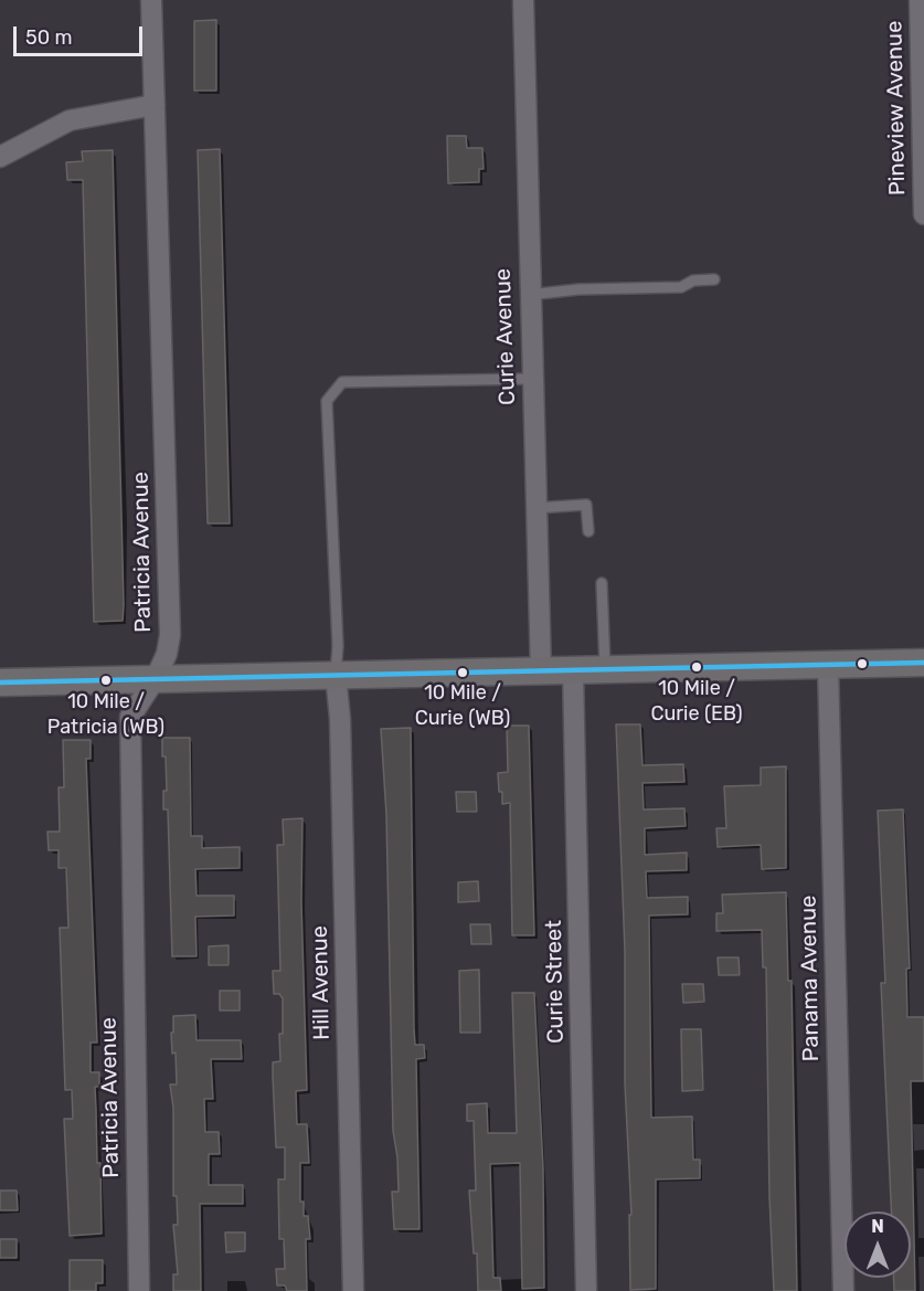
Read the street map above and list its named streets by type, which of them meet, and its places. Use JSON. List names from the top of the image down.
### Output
{
  "streets": {
    "street": [
      "Pineview Avenue",
      "Curie Avenue",
      "Patricia Avenue",
      "Panama Avenue",
      "Curie Street",
      "Hill Avenue"
    ]
  },
  "places": ["10 Mile / Curie (EB)", "10 Mile / Curie (WB)", "10 Mile / Patricia (WB)"],
  "scale_bar": "50 m",
  "north": "top"
}
